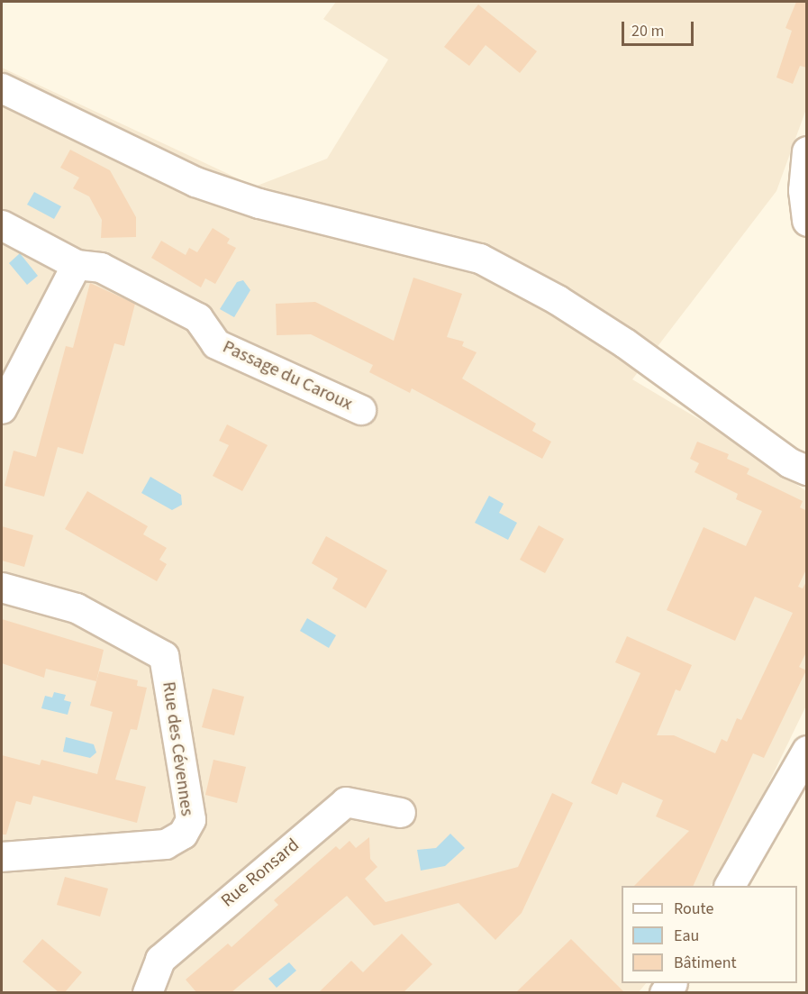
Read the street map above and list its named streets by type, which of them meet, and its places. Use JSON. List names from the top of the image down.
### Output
{
  "streets": {
    "street": ["Passage du Caroux", "Rue des Cévennes", "Rue Ronsard"]
  },
  "legend": ["Route", "Eau", "Bâtiment"],
  "scale_bar": "20 m"
}
